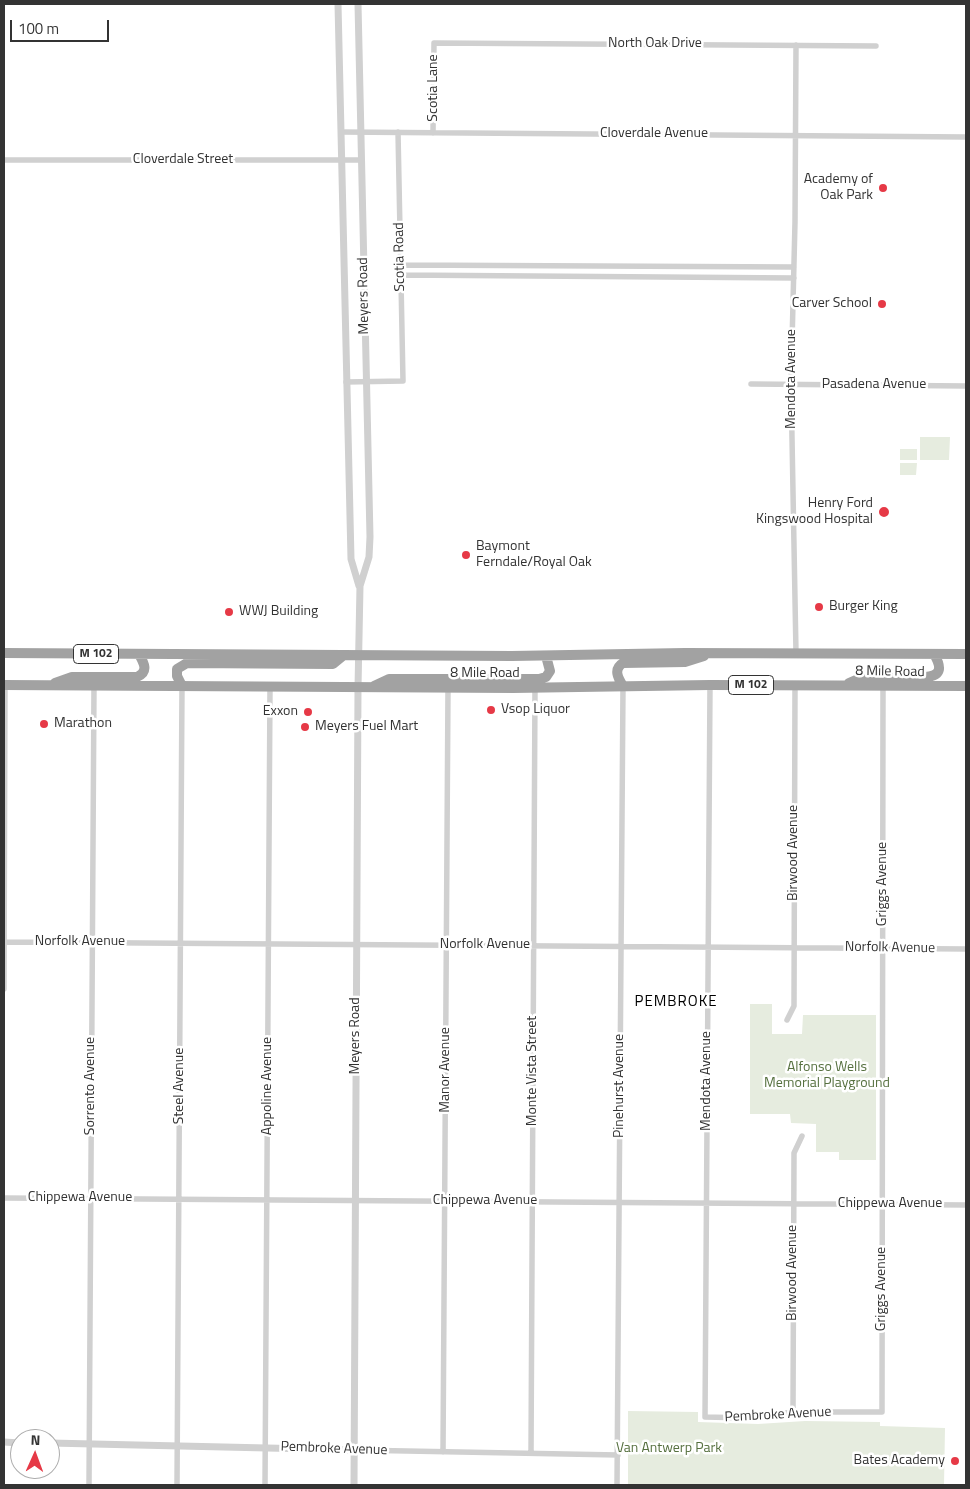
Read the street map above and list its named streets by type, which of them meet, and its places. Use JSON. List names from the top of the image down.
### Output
{
  "streets": {
    "highway": ["M 102", "8 Mile Road"],
    "street": [
      "North Oak Drive",
      "Scotia Lane",
      "Cloverdale Avenue",
      "Cloverdale Street",
      "Scotia Road",
      "Meyers Road",
      "Mendota Avenue",
      "Pasadena Avenue",
      "Birwood Avenue",
      "Griggs Avenue",
      "Norfolk Avenue",
      "Manor Avenue",
      "Monte Vista Street",
      "Sorrento Avenue",
      "Steel Avenue",
      "Appoline Avenue",
      "Pinehurst Avenue",
      "Chippewa Avenue",
      "Pembroke Avenue"
    ]
  },
  "crossings": [
    ["North Oak Drive", "Scotia Lane"],
    ["North Oak Drive", "Mendota Avenue"],
    ["Scotia Lane", "Cloverdale Avenue"],
    ["Cloverdale Avenue", "Scotia Road"],
    ["Cloverdale Avenue", "Meyers Road"],
    ["Cloverdale Avenue", "Mendota Avenue"],
    ["Cloverdale Street", "Meyers Road"],
    ["Scotia Road", "Meyers Road"],
    ["Meyers Road", "8 Mile Road"],
    ["Meyers Road", "Norfolk Avenue"],
    ["Meyers Road", "Chippewa Avenue"],
    ["Meyers Road", "Pembroke Avenue"],
    ["Mendota Avenue", "Pasadena Avenue"],
    ["Mendota Avenue", "8 Mile Road"],
    ["Mendota Avenue", "Norfolk Avenue"],
    ["Mendota Avenue", "Chippewa Avenue"],
    ["Mendota Avenue", "Pembroke Avenue"],
    ["8 Mile Road", "Birwood Avenue"],
    ["8 Mile Road", "Griggs Avenue"],
    ["8 Mile Road", "Manor Avenue"],
    ["8 Mile Road", "Monte Vista Street"],
    ["8 Mile Road", "Sorrento Avenue"],
    ["8 Mile Road", "Steel Avenue"],
    ["8 Mile Road", "Appoline Avenue"],
    ["8 Mile Road", "Pinehurst Avenue"],
    ["Birwood Avenue", "Norfolk Avenue"],
    ["Birwood Avenue", "Chippewa Avenue"],
    ["Birwood Avenue", "Pembroke Avenue"],
    ["Griggs Avenue", "Norfolk Avenue"],
    ["Griggs Avenue", "Chippewa Avenue"],
    ["Griggs Avenue", "Pembroke Avenue"],
    ["Norfolk Avenue", "Manor Avenue"],
    ["Norfolk Avenue", "Monte Vista Street"],
    ["Norfolk Avenue", "Sorrento Avenue"],
    ["Norfolk Avenue", "Steel Avenue"],
    ["Norfolk Avenue", "Appoline Avenue"],
    ["Norfolk Avenue", "Pinehurst Avenue"],
    ["Manor Avenue", "Chippewa Avenue"],
    ["Manor Avenue", "Pembroke Avenue"],
    ["Monte Vista Street", "Chippewa Avenue"],
    ["Monte Vista Street", "Pembroke Avenue"],
    ["Sorrento Avenue", "Chippewa Avenue"],
    ["Sorrento Avenue", "Pembroke Avenue"],
    ["Steel Avenue", "Chippewa Avenue"],
    ["Steel Avenue", "Pembroke Avenue"],
    ["Appoline Avenue", "Chippewa Avenue"],
    ["Appoline Avenue", "Pembroke Avenue"],
    ["Pinehurst Avenue", "Chippewa Avenue"],
    ["Pinehurst Avenue", "Pembroke Avenue"]
  ],
  "districts": ["PEMBROKE"],
  "parks": ["Alfonso Wells Memorial Playground", "Van Antwerp Park"],
  "places": [
    "Academy of Oak Park",
    "Carver School",
    "Henry Ford Kingswood Hospital",
    "Baymont Ferndale/Royal Oak",
    "Burger King",
    "WWJ Building",
    "Vsop Liquor",
    "Exxon",
    "Marathon",
    "Meyers Fuel Mart",
    "Bates Academy"
  ],
  "scale_bar": "100 m",
  "north": "top"
}
